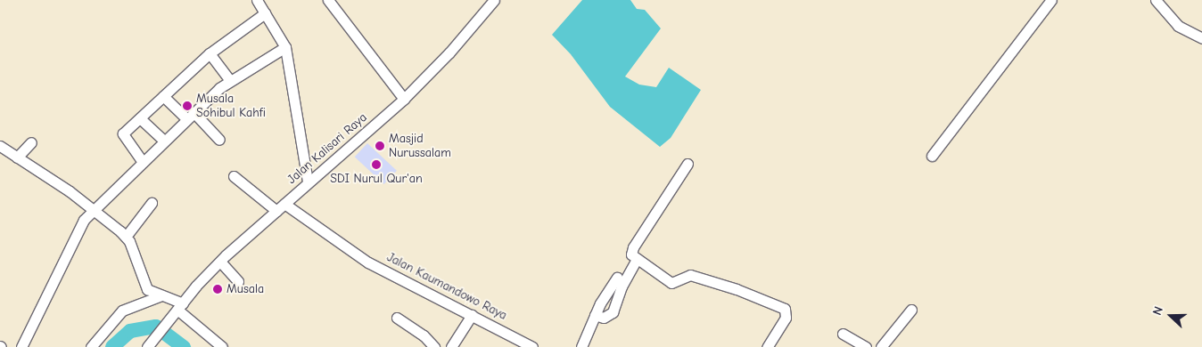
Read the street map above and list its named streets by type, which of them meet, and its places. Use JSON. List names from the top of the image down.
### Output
{
  "streets": {
    "street": ["Jalan Kalisari Raya", "Jalan Kaumandowo Raya"]
  },
  "crossings": [
    ["Jalan Kalisari Raya", "Jalan Kaumandowo Raya"]
  ],
  "places": [
    "Musala Sohibul Kahfi",
    "Masjid Nurussalam",
    "SDI Nurul Qur'an",
    "Musala"
  ],
  "north": "left"
}
